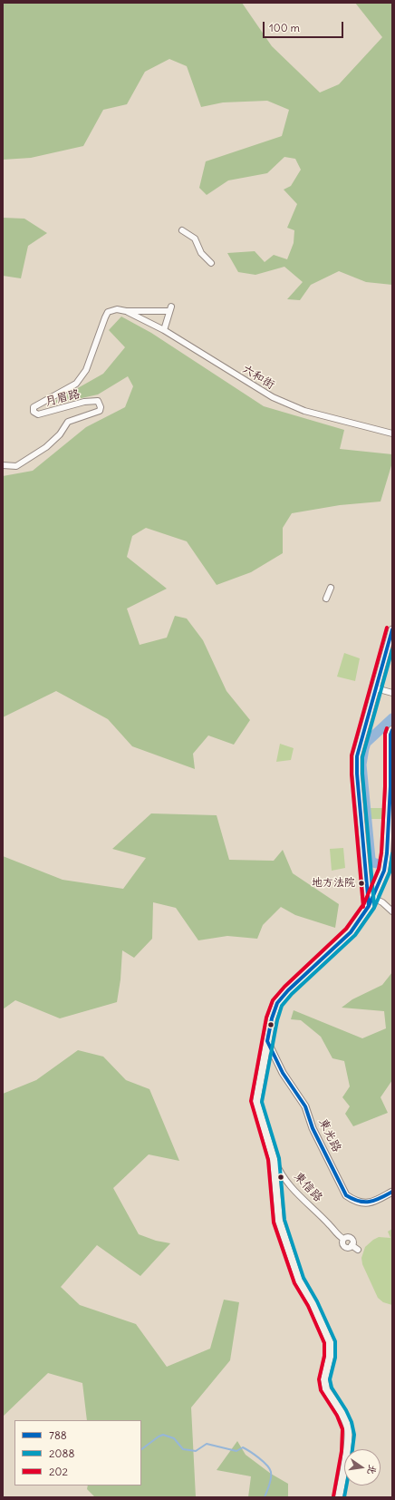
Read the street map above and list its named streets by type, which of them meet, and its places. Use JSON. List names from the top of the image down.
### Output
{
  "streets": {
    "main road": ["東信路"],
    "street": ["六和街", "月眉路", "東光路"]
  },
  "crossings": [
    ["六和街", "月眉路"],
    ["東光路", "東信路"]
  ],
  "places": ["地方法院"],
  "lines": ["transit line 202", "transit line 788", "transit line 2088"],
  "legend": ["788", "2088", "202"],
  "scale_bar": "100 m",
  "north": "right"
}
